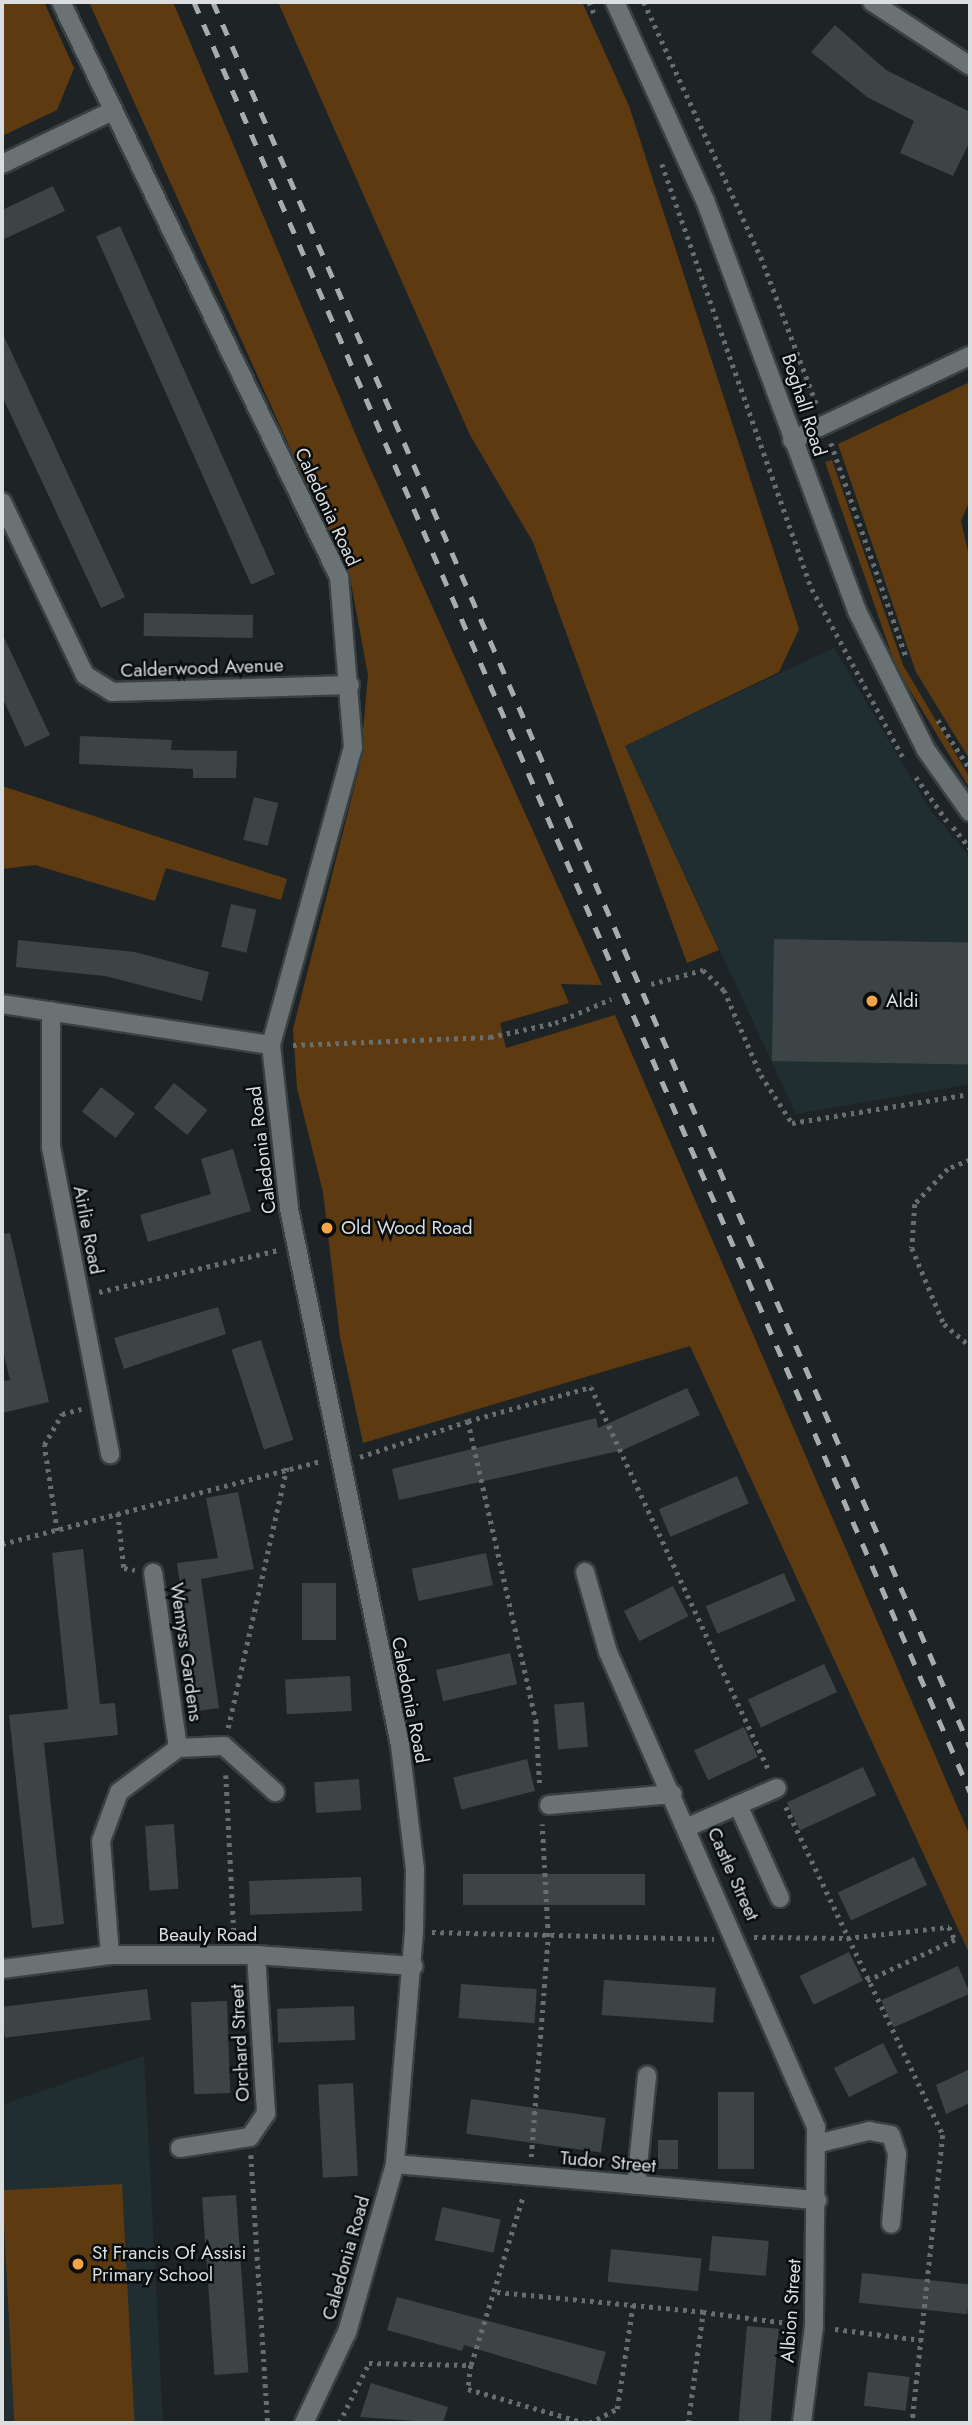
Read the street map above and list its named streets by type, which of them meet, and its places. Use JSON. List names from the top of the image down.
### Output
{
  "streets": {
    "street": [
      "Boghall Road",
      "Caledonia Road",
      "Calderwood Avenue",
      "Airlie Road",
      "Wemyss Gardens",
      "Castle Street",
      "Beauly Road",
      "Orchard Street",
      "Tudor Street",
      "Albion Street"
    ]
  },
  "crossings": [
    ["Caledonia Road", "Calderwood Avenue"],
    ["Caledonia Road", "Beauly Road"],
    ["Caledonia Road", "Tudor Street"],
    ["Wemyss Gardens", "Beauly Road"],
    ["Castle Street", "Tudor Street"],
    ["Castle Street", "Albion Street"],
    ["Beauly Road", "Orchard Street"],
    ["Tudor Street", "Albion Street"]
  ],
  "places": ["Aldi", "Old Wood Road", "St Francis Of Assisi Primary School"]
}
